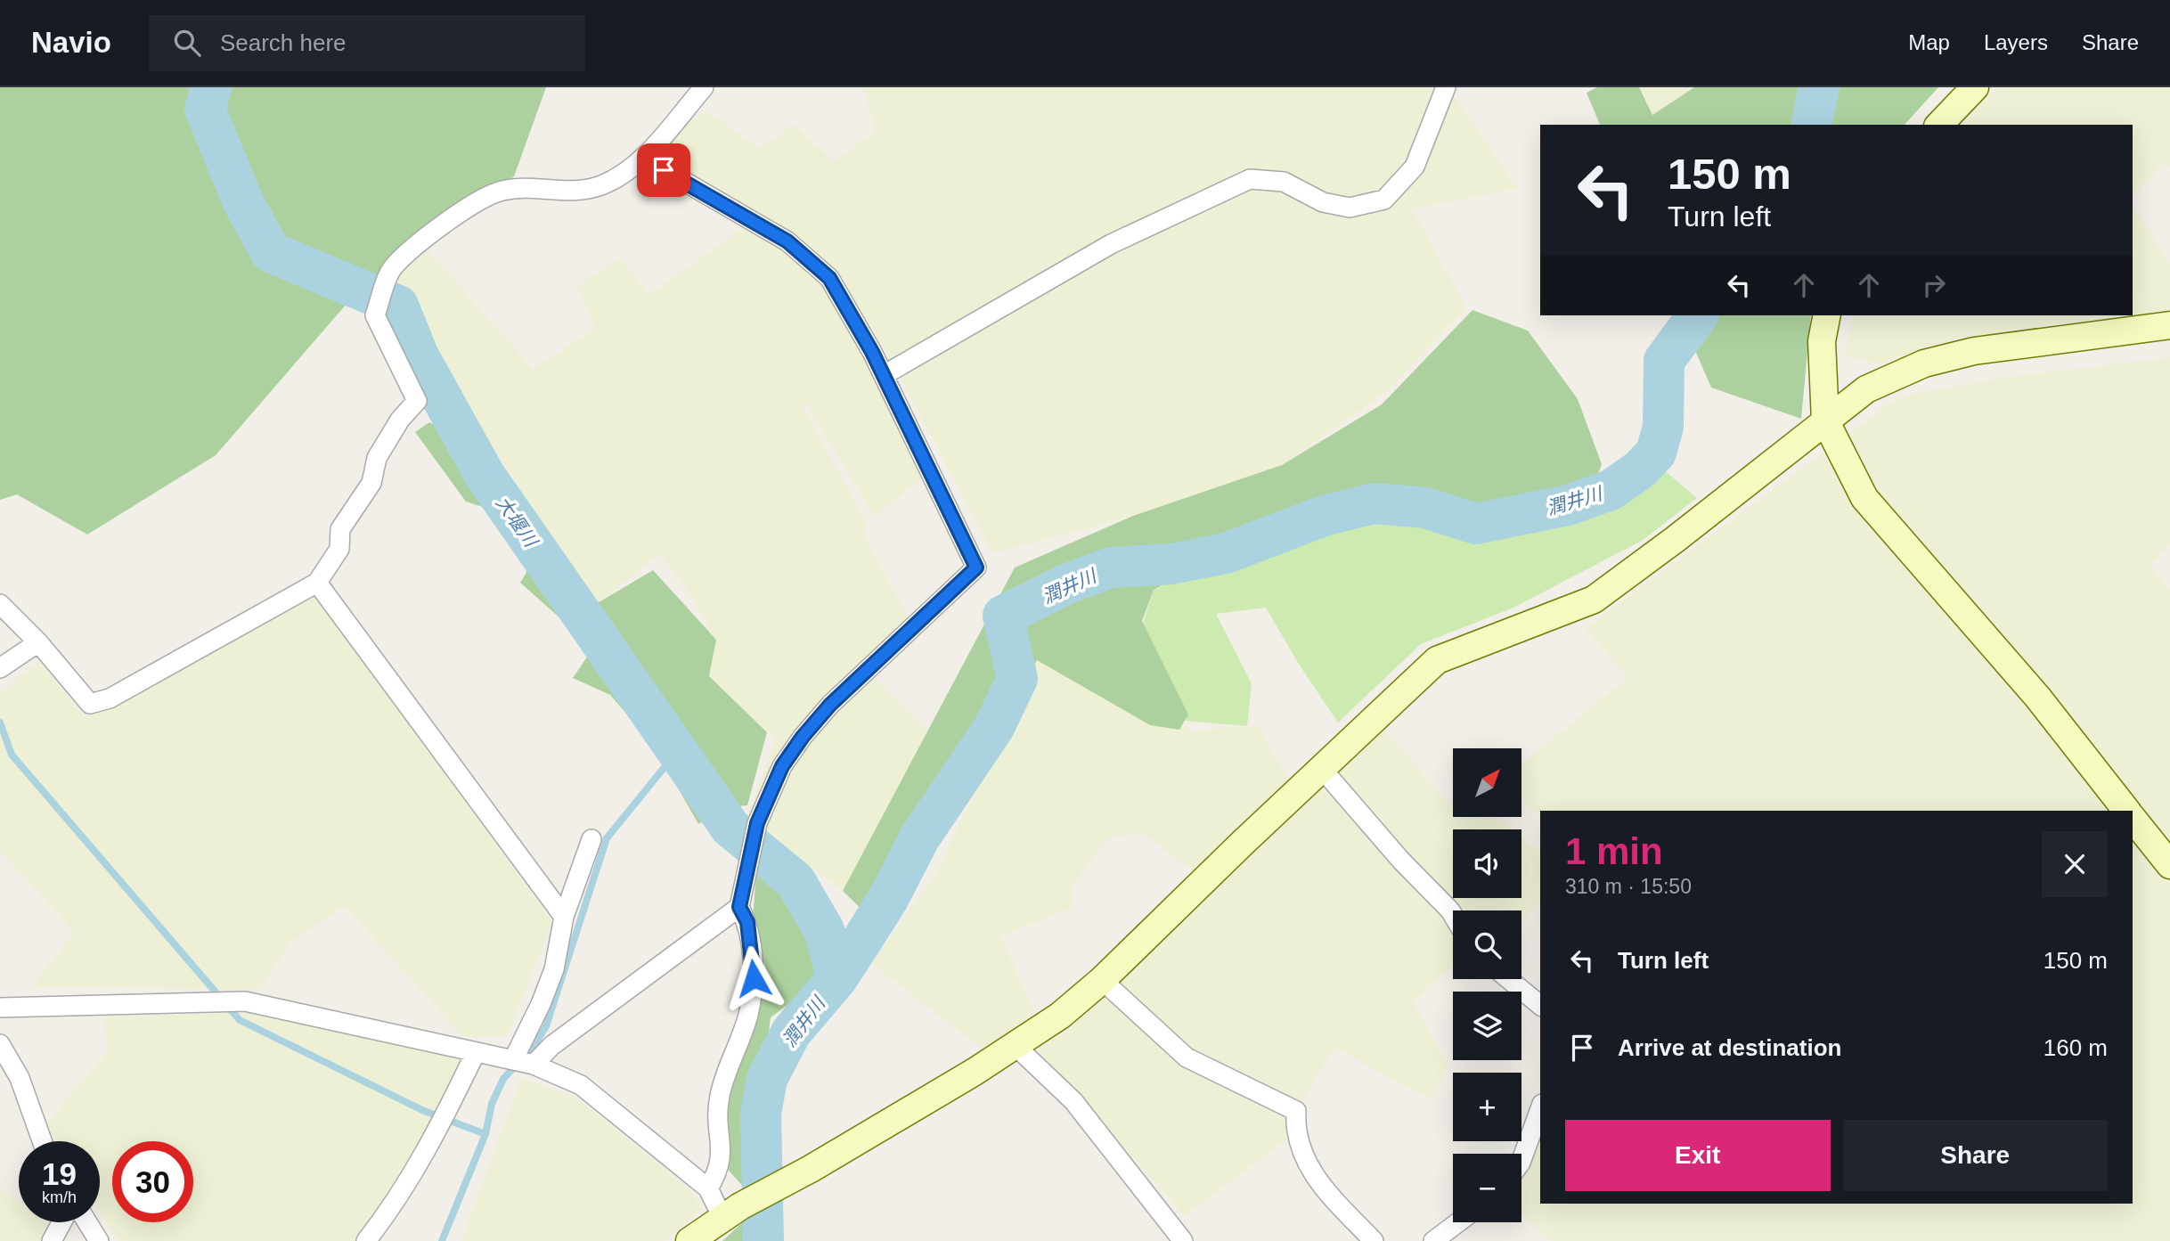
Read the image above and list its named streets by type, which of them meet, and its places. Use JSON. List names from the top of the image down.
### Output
{
  "water": ["潤井川", "大堰川"],
  "north": "top right",
  "page": {
    "header": "Navio",
    "search": "Search here",
    "nav": ["Map", "Layers", "Share"],
    "turn": ["150 m", "Turn left"],
    "map_buttons": ["+", "−"],
    "heading": ["1 min", "310 m · 15:50"],
    "list": [
      {
        "name": "Turn left",
        "value": "150 m"
      },
      {
        "name": "Arrive at destination",
        "value": "160 m"
      }
    ],
    "buttons": ["Exit", "Share"],
    "speed": "19 km/h",
    "limit": "30"
  }
}
